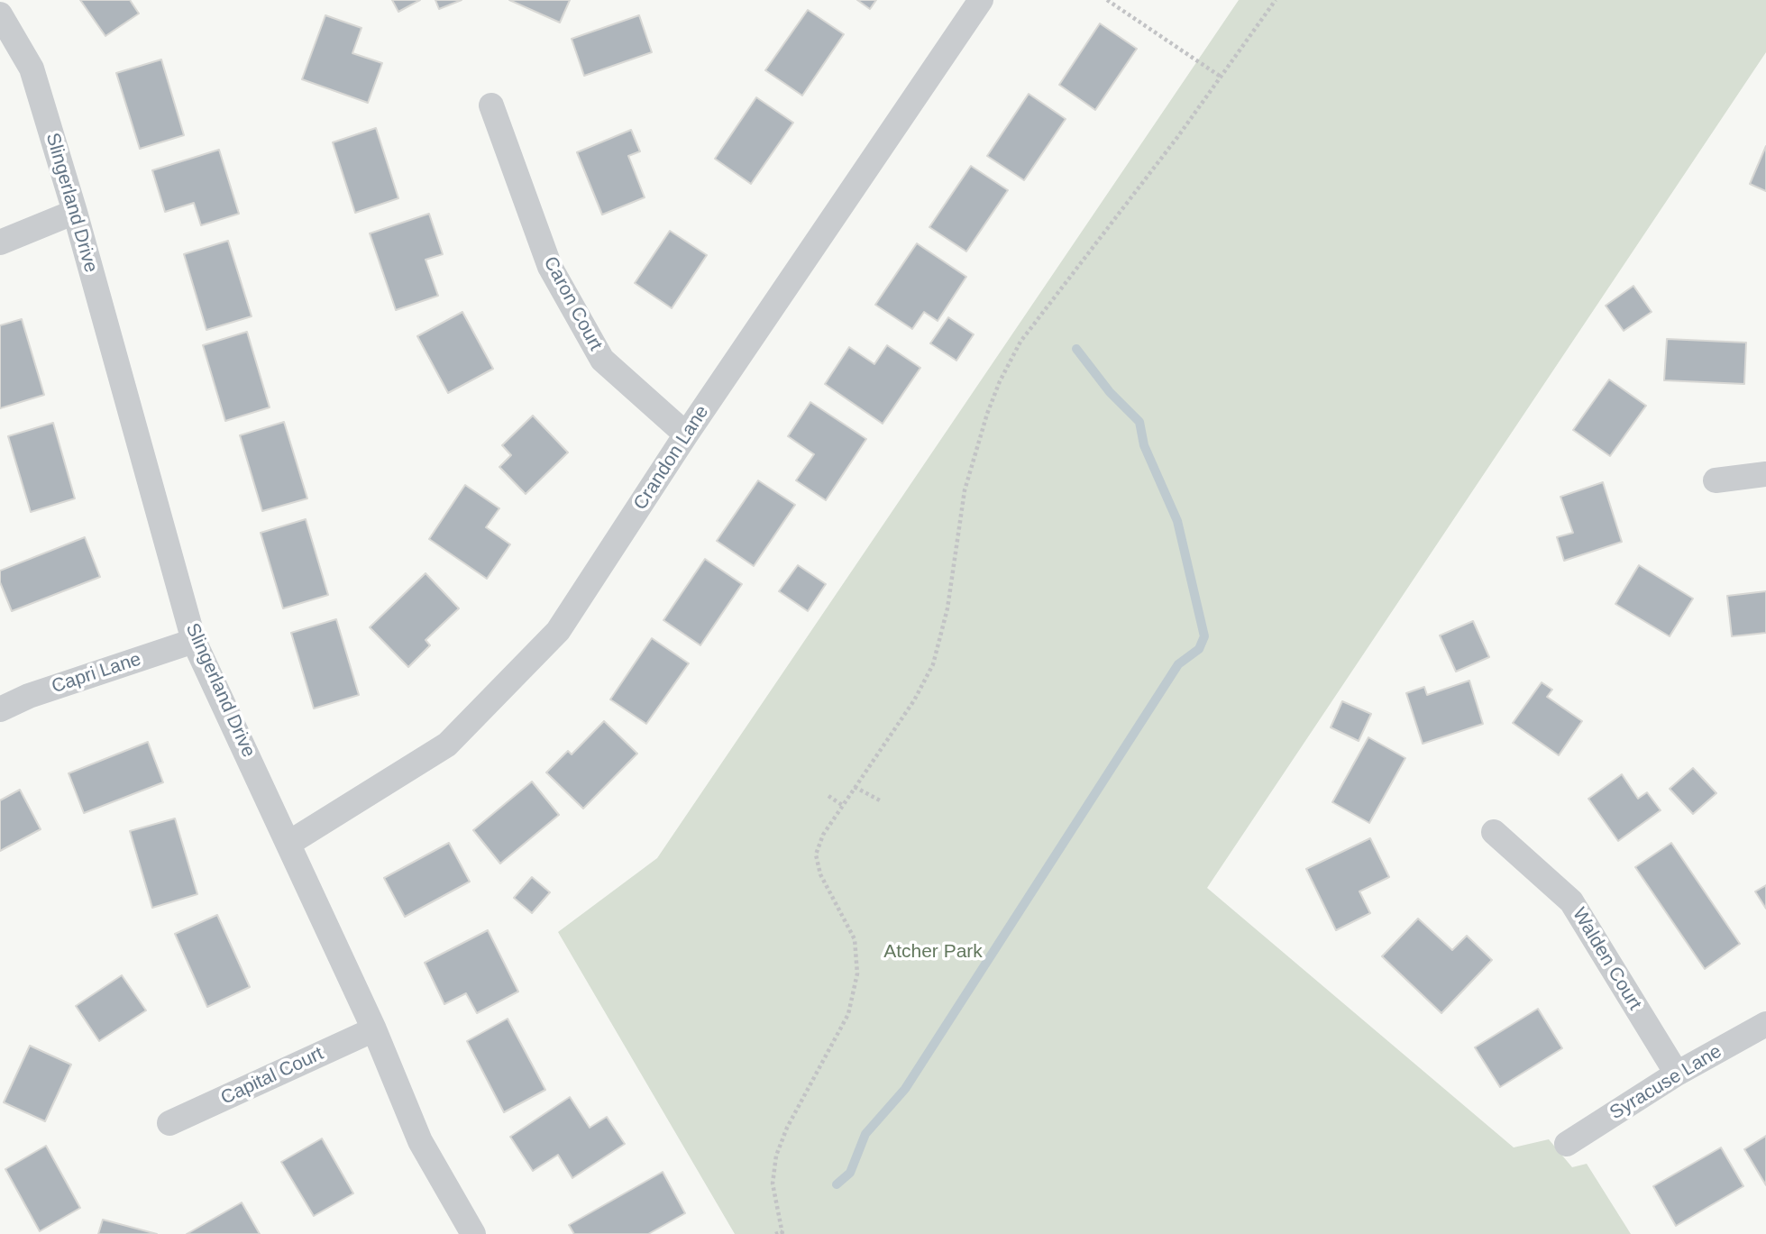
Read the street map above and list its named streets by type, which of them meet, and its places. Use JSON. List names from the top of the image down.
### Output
{
  "streets": {
    "street": [
      "Slingerland Drive",
      "Caron Court",
      "Crandon Lane",
      "Capri Lane",
      "Walden Court",
      "Capital Court",
      "Syracuse Lane"
    ]
  },
  "crossings": [
    ["Slingerland Drive", "Crandon Lane"],
    ["Slingerland Drive", "Capri Lane"],
    ["Slingerland Drive", "Capital Court"],
    ["Caron Court", "Crandon Lane"],
    ["Walden Court", "Syracuse Lane"]
  ],
  "parks": ["Atcher Park"]
}
